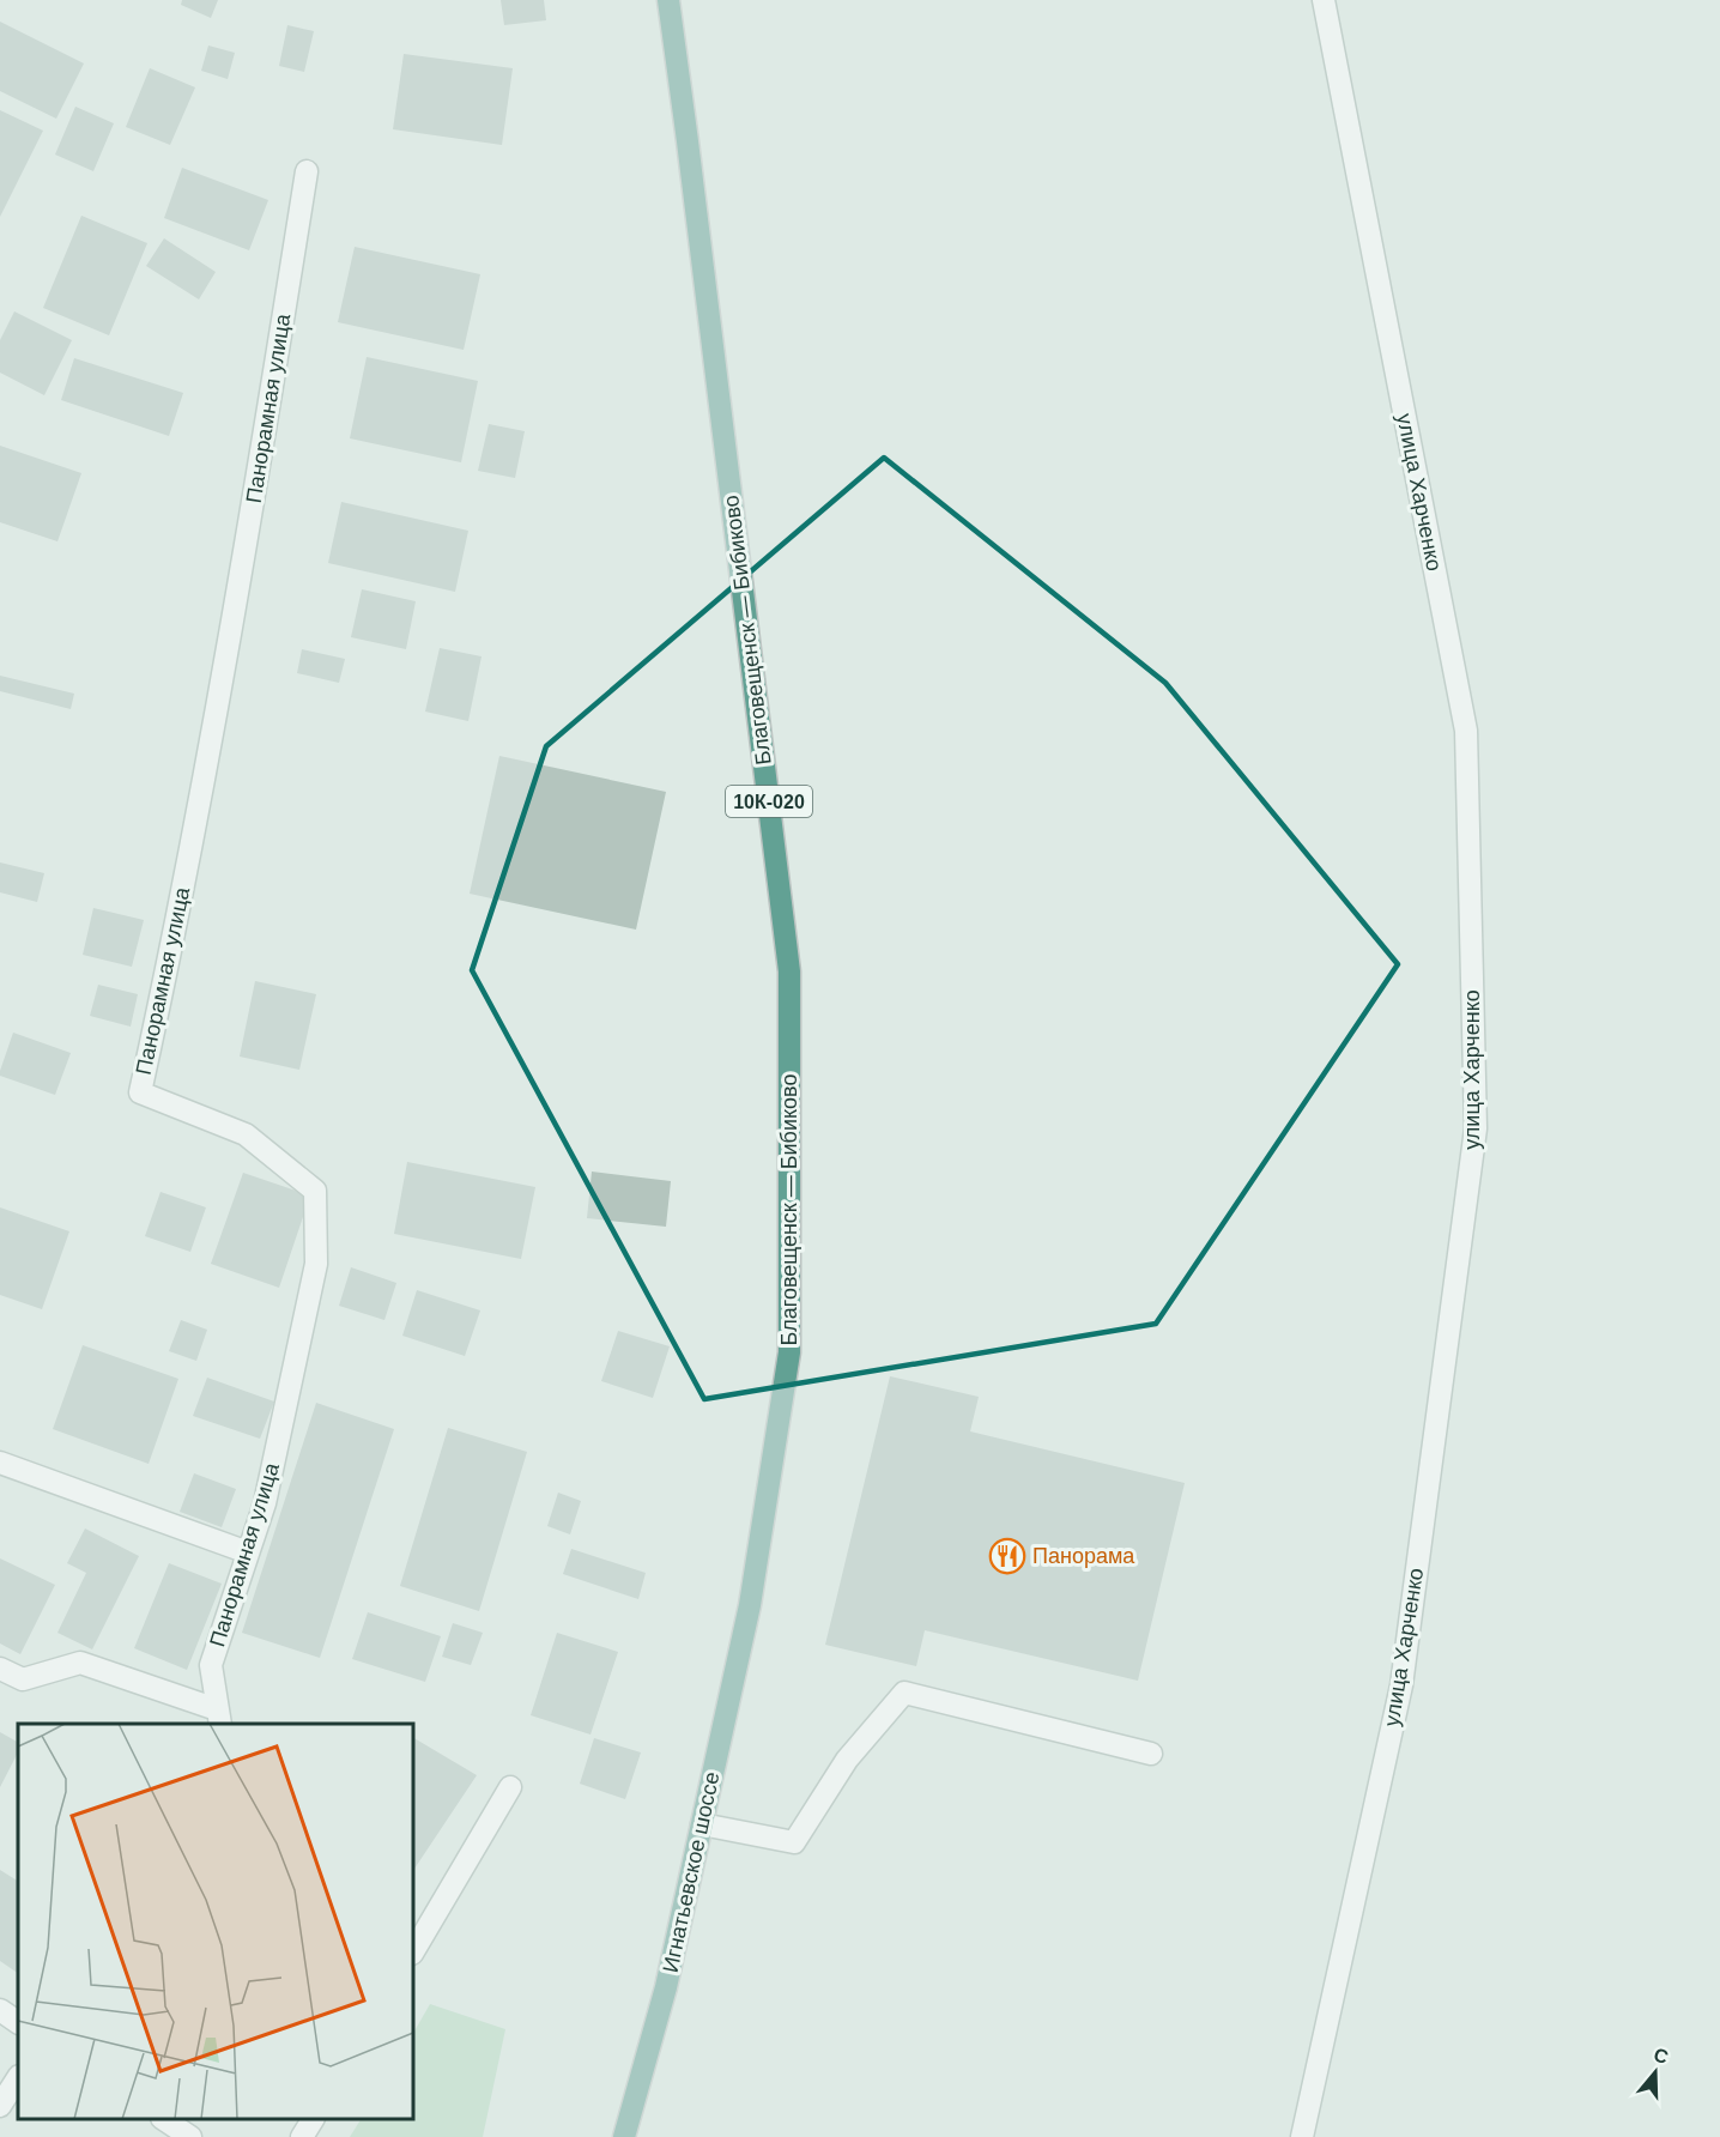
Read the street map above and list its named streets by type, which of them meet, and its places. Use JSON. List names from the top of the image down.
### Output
{
  "streets": {
    "main road": ["Благовещенск — Бибиково", "10К-020", "Игнатьевское шоссе"],
    "street": ["Панорамная улица", "улица Харченко"]
  },
  "crossings": [
    ["Благовещенск — Бибиково", "Игнатьевское шоссе"]
  ],
  "places": {
    "restaurant": ["Панорама"]
  },
  "north": "top"
}
